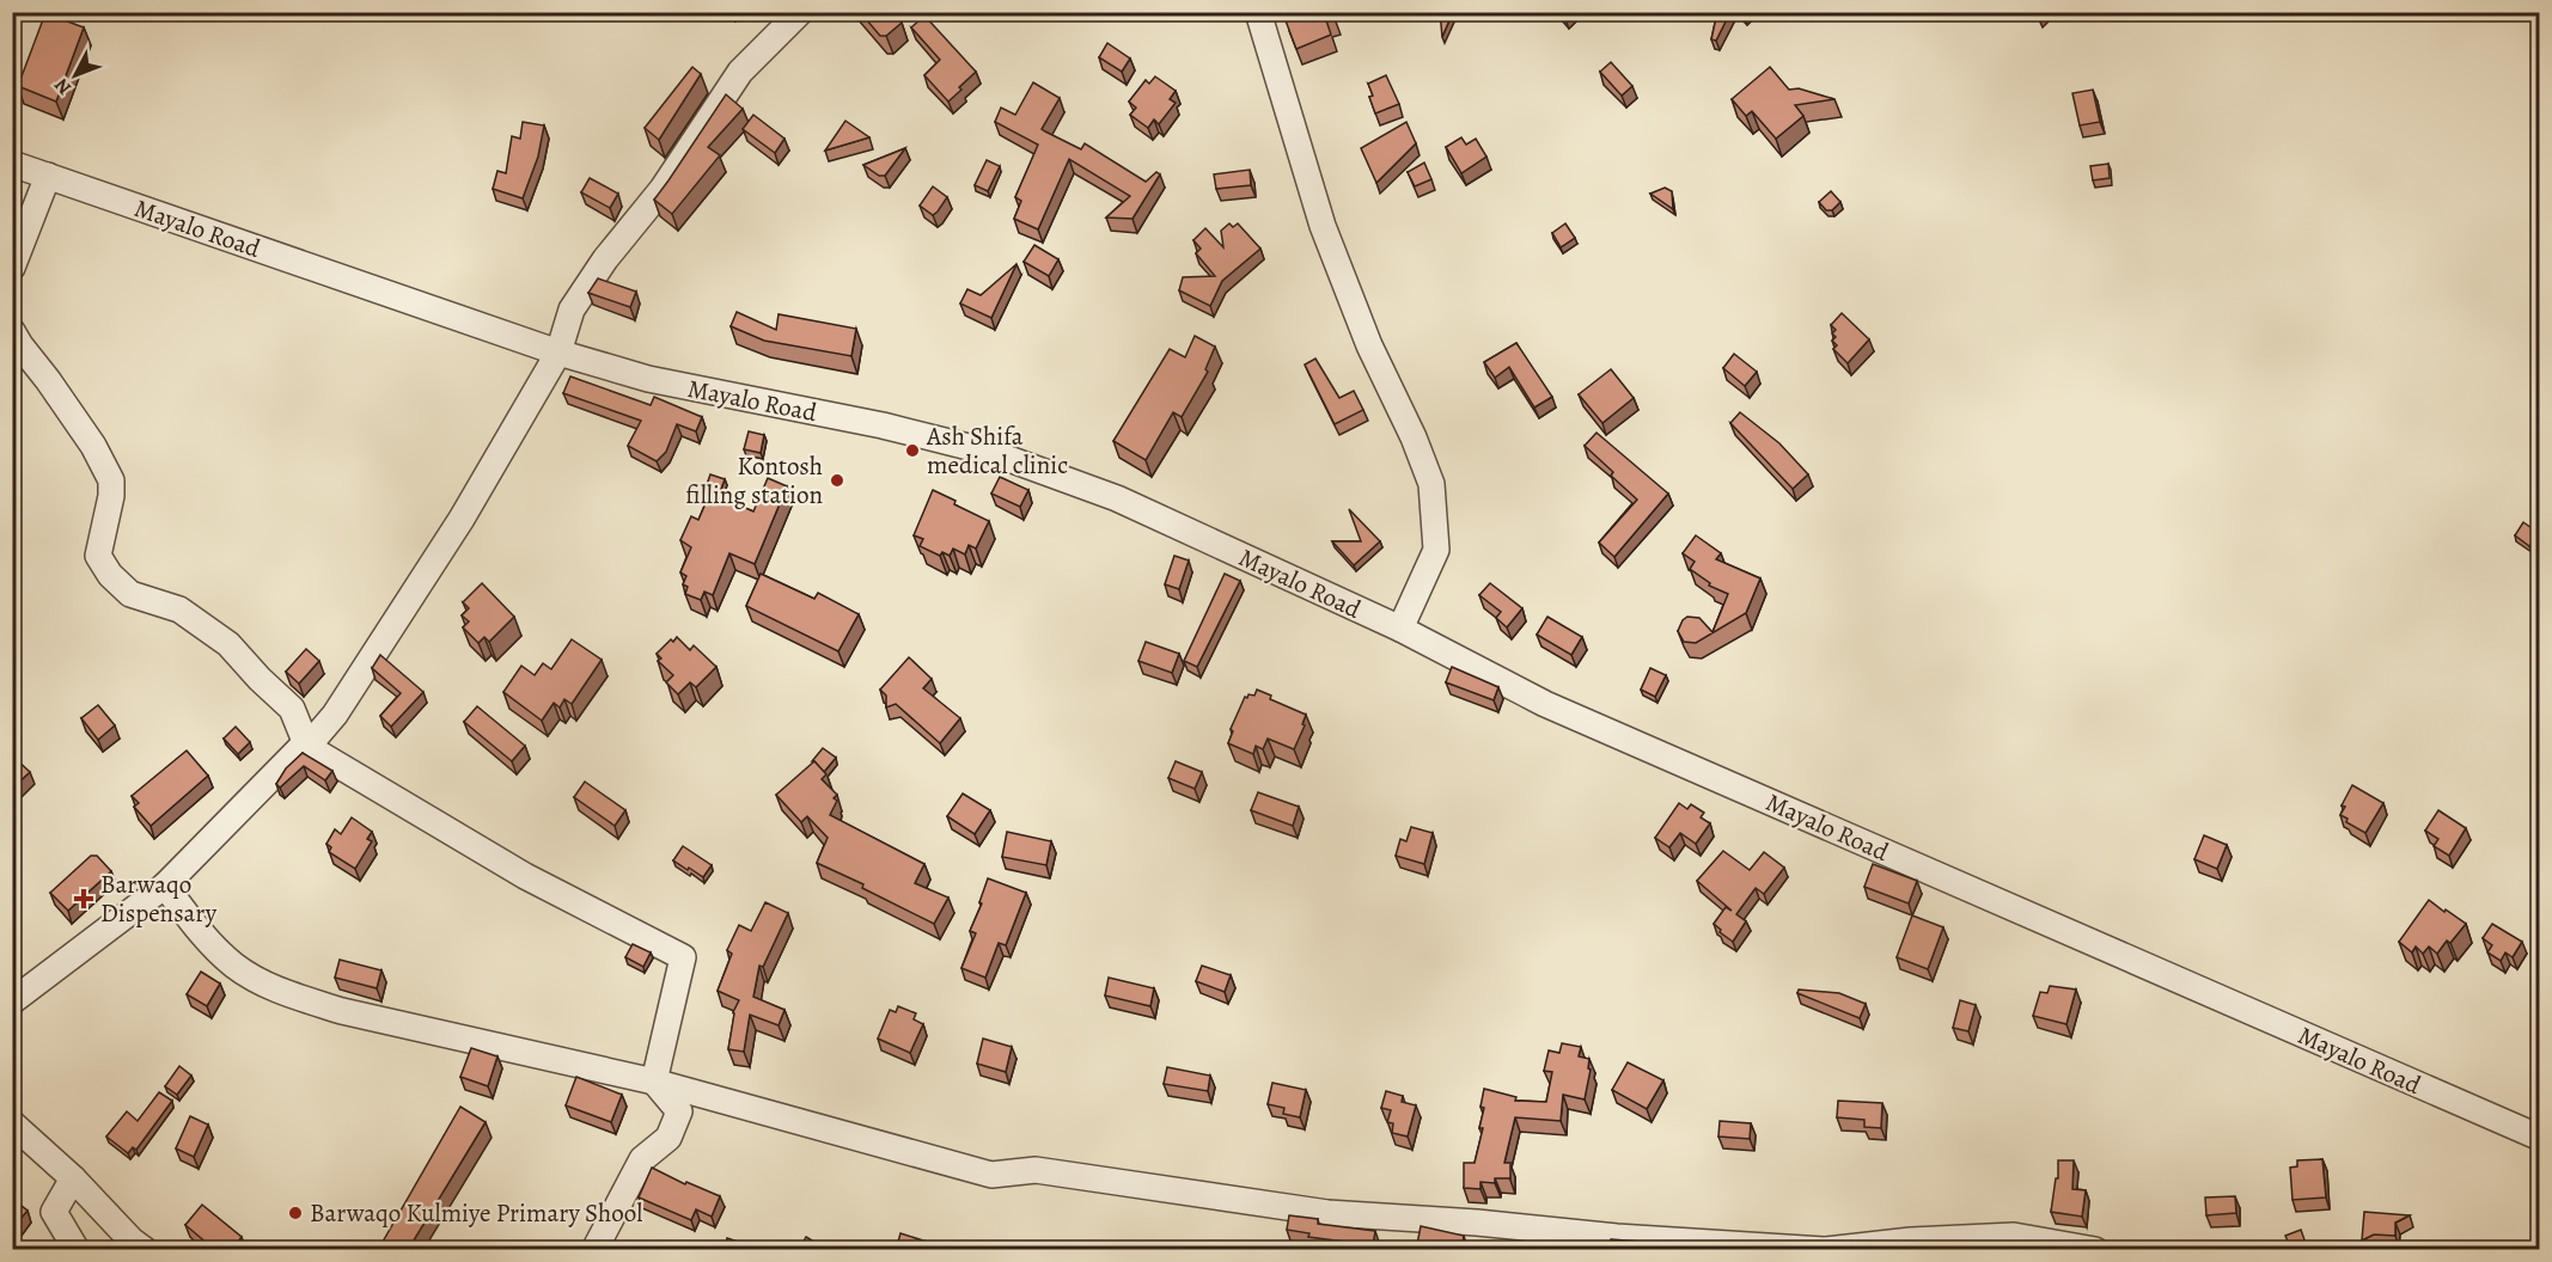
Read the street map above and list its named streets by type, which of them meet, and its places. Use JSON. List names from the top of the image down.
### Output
{
  "streets": {
    "street": ["Mayalo Road"]
  },
  "places": {
    "other": ["Ash Shifa medical clinic", "Kontosh filling station", "Barwaqo Kulmiye Primary Shool"],
    "health": ["Barwaqo Dispensary"]
  },
  "north": "bottom left"
}
